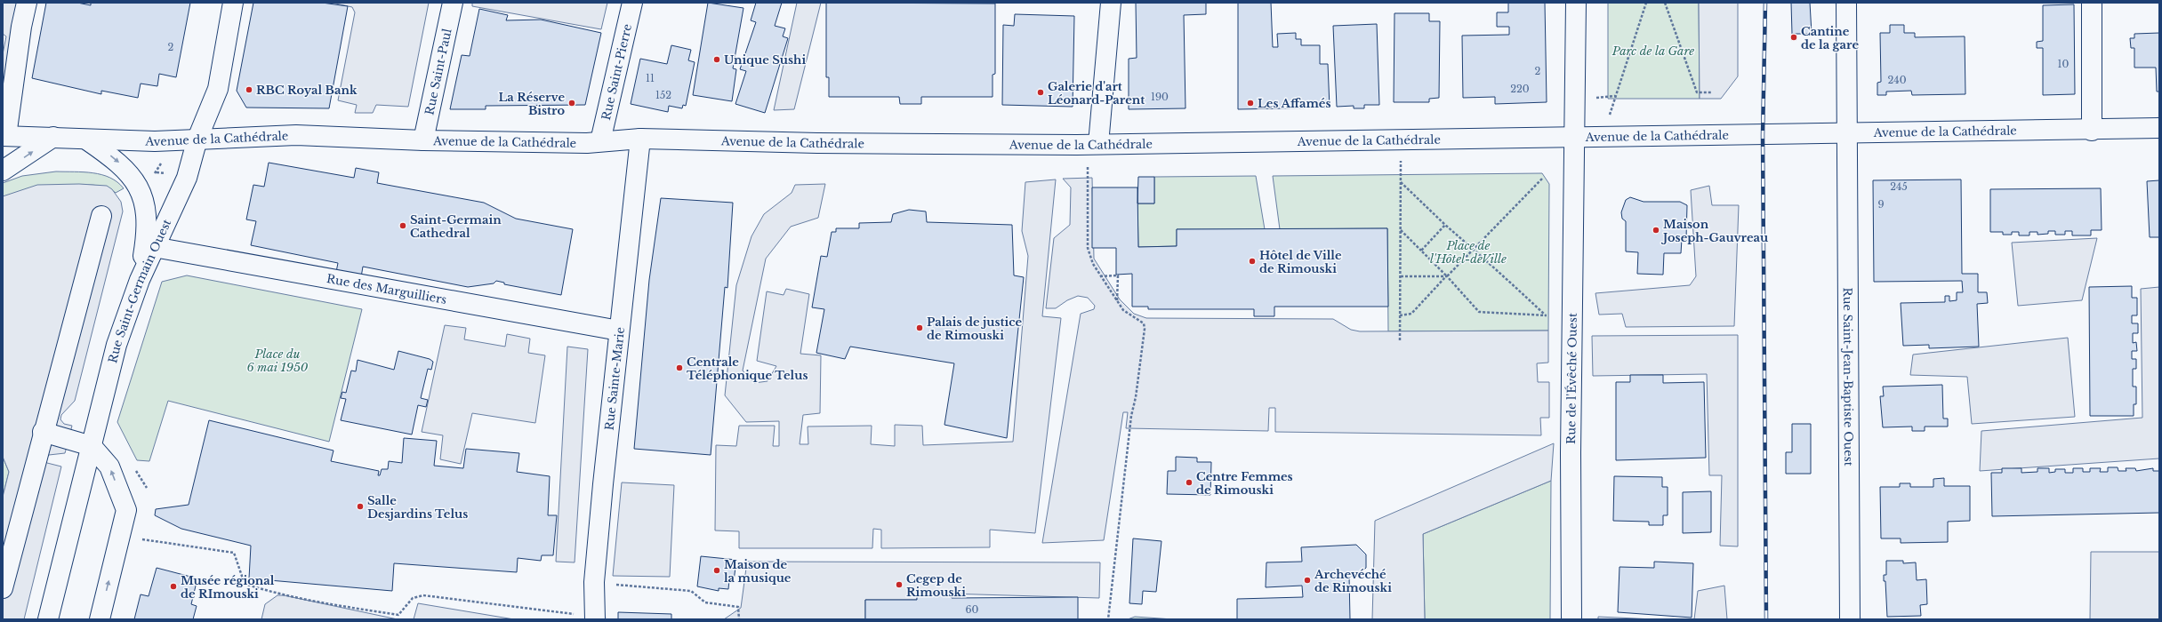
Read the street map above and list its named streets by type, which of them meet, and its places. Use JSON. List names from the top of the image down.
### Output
{
  "streets": {
    "street": [
      "Rue Saint-Paul",
      "Rue Saint-Pierre",
      "Avenue de la Cathédrale",
      "Rue des Marguilliers",
      "Rue Saint-Germain Ouest",
      "Rue Saint-Jean-Baptiste Ouest",
      "Rue Sainte-Marie",
      "Rue de l'Évêché Ouest"
    ]
  },
  "crossings": [
    ["Rue Saint-Paul", "Avenue de la Cathédrale"],
    ["Rue Saint-Pierre", "Avenue de la Cathédrale"],
    ["Avenue de la Cathédrale", "Rue Saint-Germain Ouest"],
    ["Avenue de la Cathédrale", "Rue Saint-Jean-Baptiste Ouest"],
    ["Avenue de la Cathédrale", "Rue Sainte-Marie"],
    ["Avenue de la Cathédrale", "Rue de l'Évêché Ouest"],
    ["Rue des Marguilliers", "Rue Saint-Germain Ouest"],
    ["Rue des Marguilliers", "Rue Sainte-Marie"]
  ],
  "parks": ["Parc de la Gare", "Place de l'Hôtel-deVille", "Place du 6 mai 1950"],
  "places": [
    "Cantine de la gare",
    "Unique Sushi",
    "RBC Royal Bank",
    "Galerie d'art Léonard-Parent",
    "La Réserve Bistro",
    "Les Affamés",
    "Saint-Germain Cathedral",
    "Maison Joseph-Gauvreau",
    "Hôtel de Ville de Rimouski",
    "Palais de justice de Rimouski",
    "Centrale Téléphonique Telus",
    "Centre Femmes de Rimouski",
    "Salle Desjardins Telus",
    "Maison de la musique",
    "Archevéché de Rimouski",
    "Cegep de Rimouski",
    "Musée régional de RImouski"
  ],
  "house_numbers": [
    "2",
    "10",
    "2",
    "11",
    "240",
    "220",
    "152",
    "190",
    "245",
    "9",
    "60"
  ]
}
